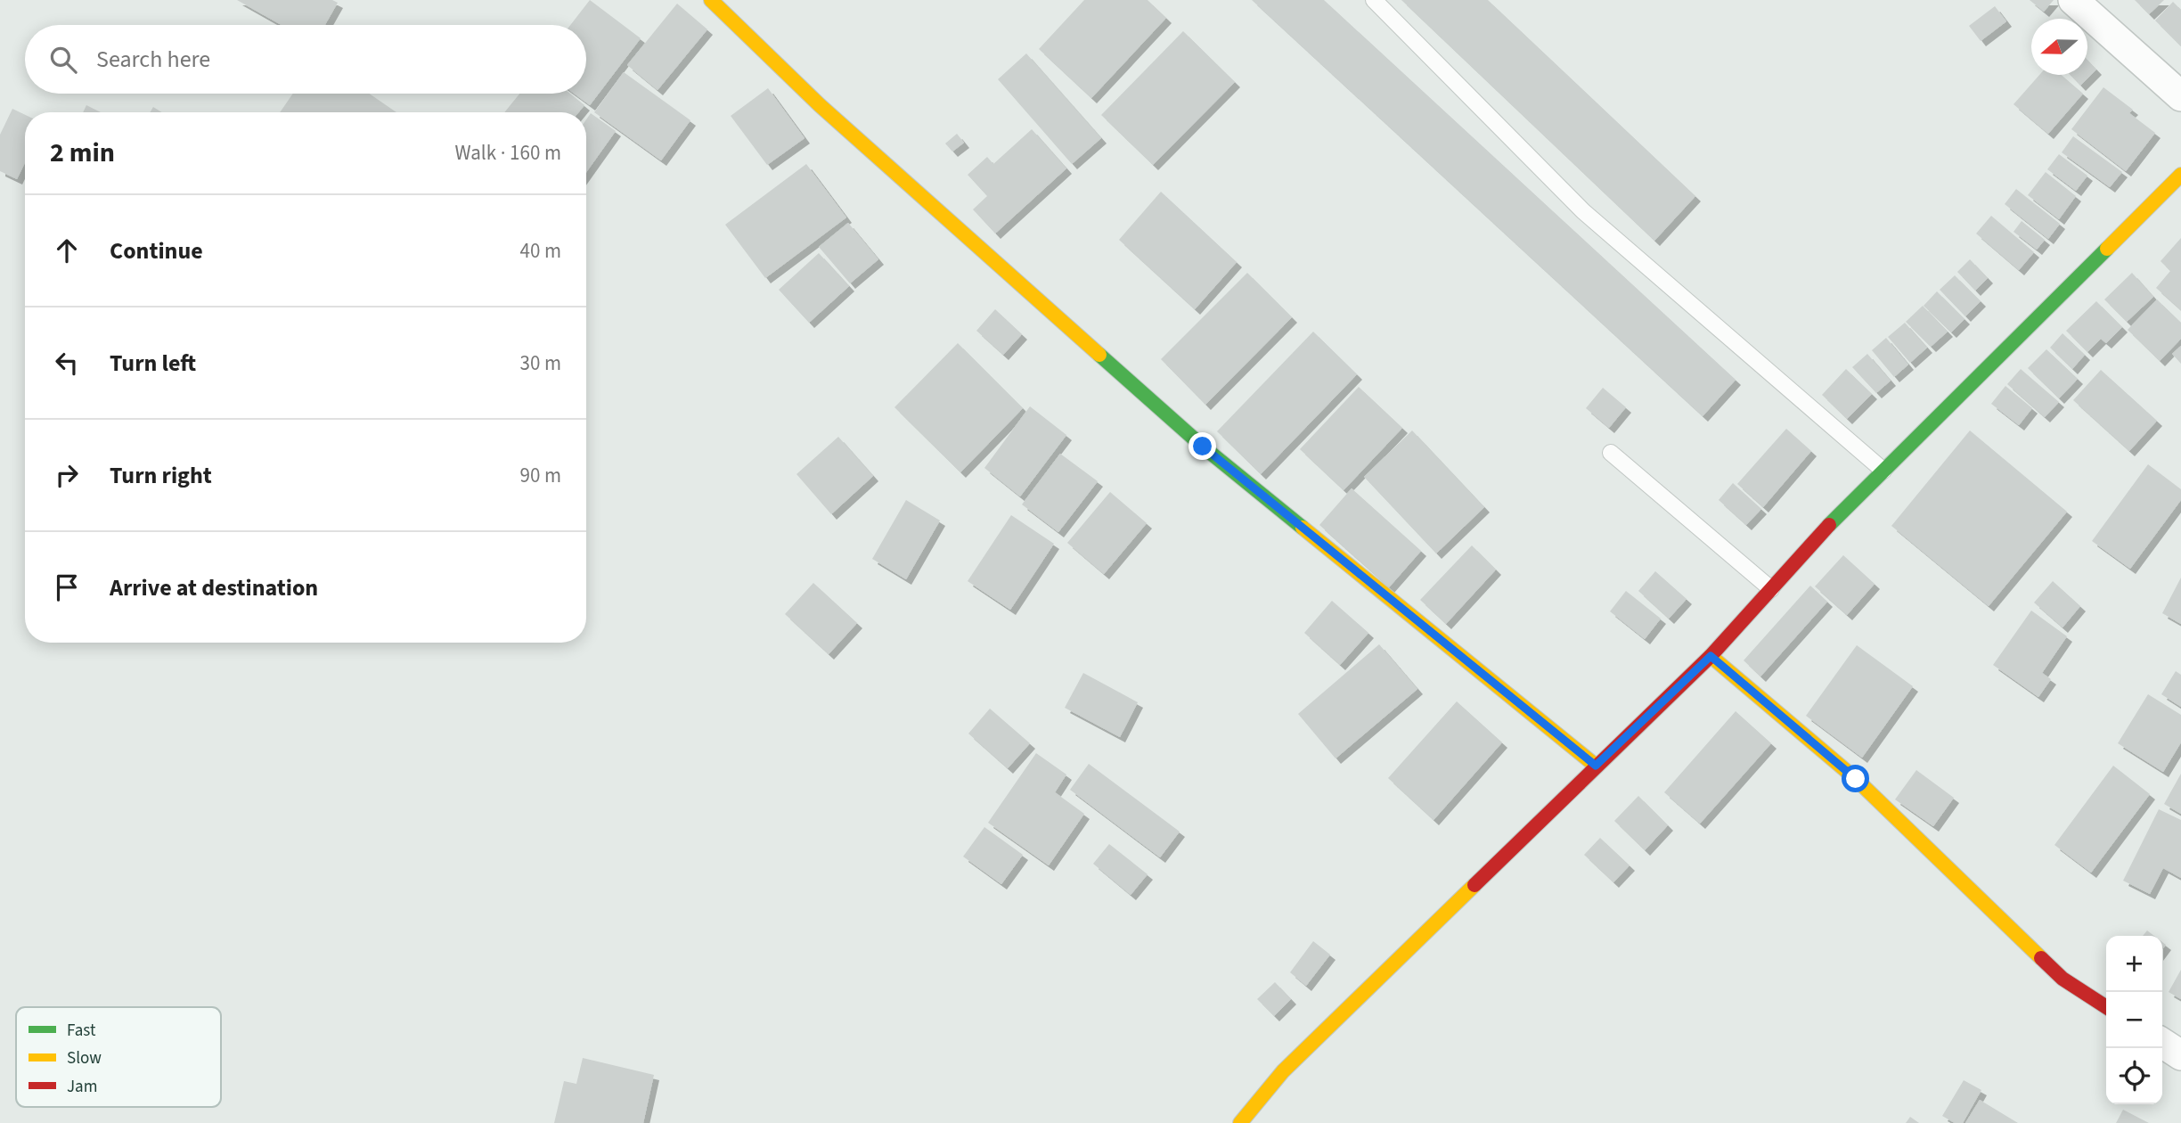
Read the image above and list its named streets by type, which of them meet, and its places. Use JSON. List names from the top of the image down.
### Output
{
  "legend": ["Fast", "Slow", "Jam"],
  "north": "left",
  "page": {
    "search": "Search here",
    "heading": ["2 min", "Walk · 160 m"],
    "list": [
      ["Continue", "40 m"],
      ["Turn left", "30 m"],
      ["Turn right", "90 m"],
      "Arrive at destination"
    ],
    "map_buttons": ["+", "−"]
  }
}
